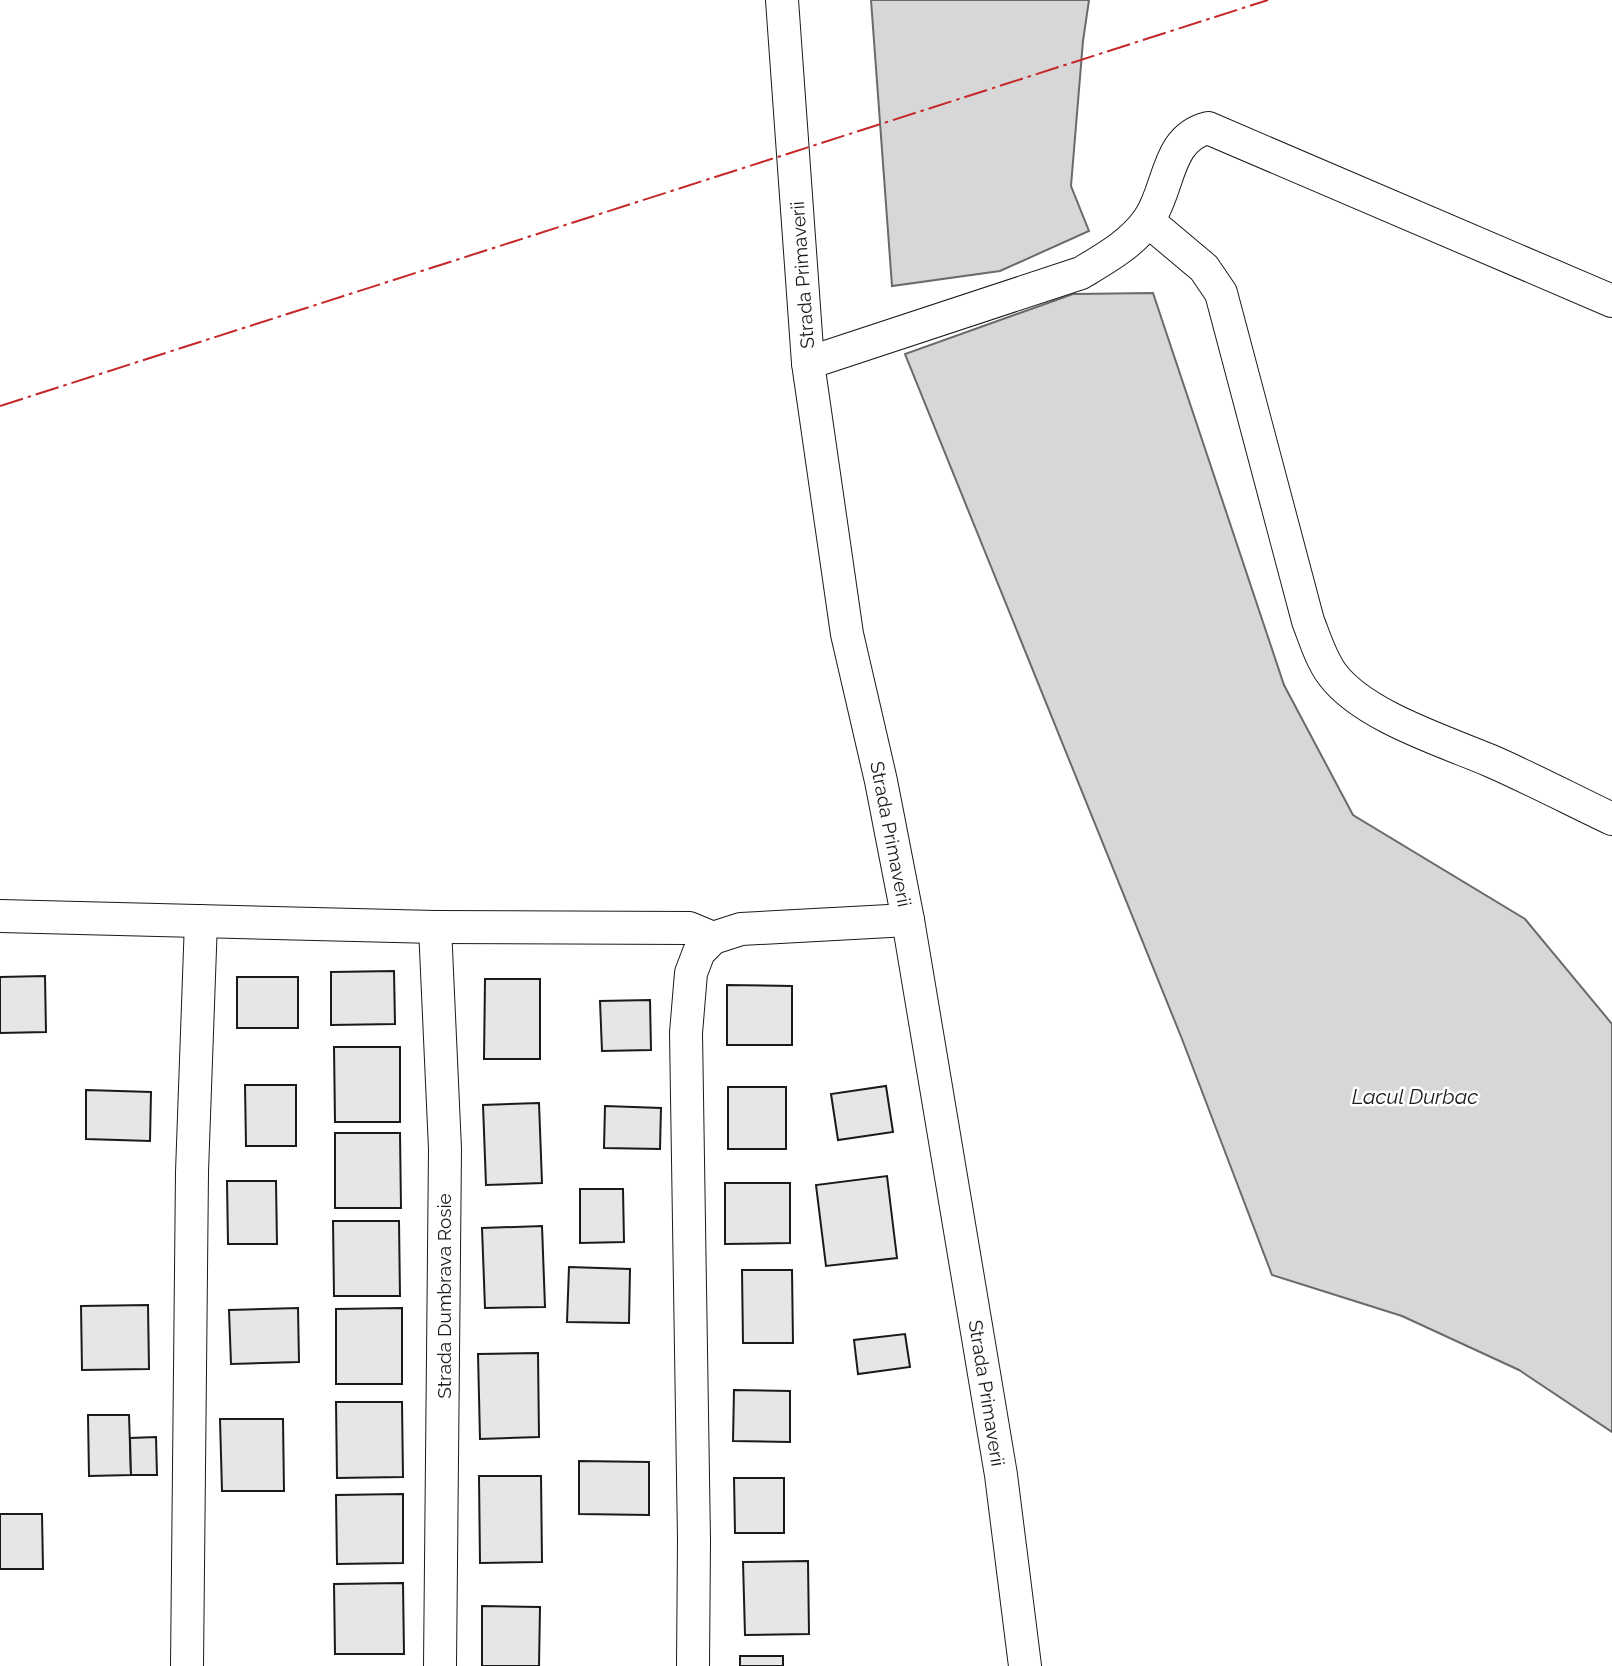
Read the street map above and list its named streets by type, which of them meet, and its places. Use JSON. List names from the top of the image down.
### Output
{
  "streets": {
    "street": ["Strada Primaverii", "Strada Dumbrava Rosie"]
  },
  "water": ["Lacul Durbac"]
}
